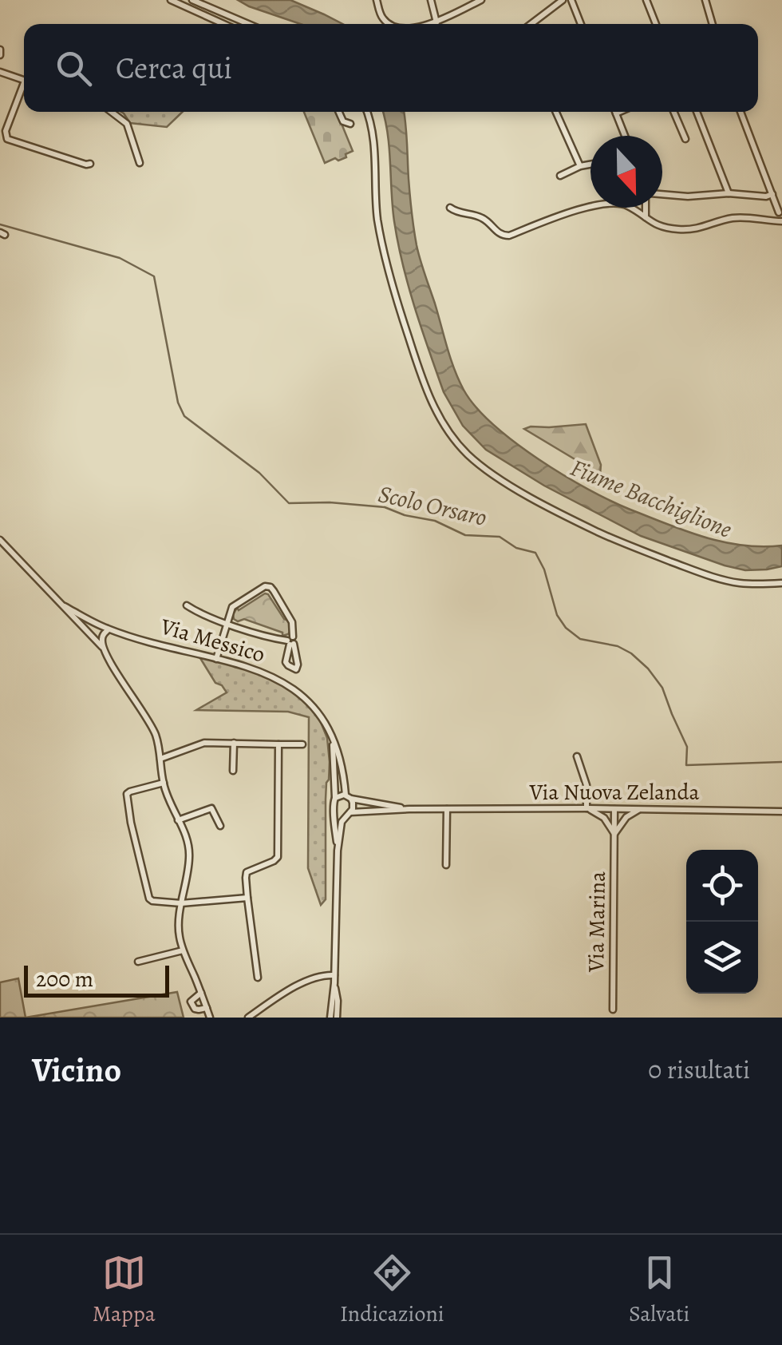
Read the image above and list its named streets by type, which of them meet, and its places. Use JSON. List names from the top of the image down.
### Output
{
  "streets": {
    "street": ["Via Messico", "Via Nuova Zelanda", "Via Marina"]
  },
  "crossings": [
    ["Via Messico", "Via Nuova Zelanda"],
    ["Via Nuova Zelanda", "Via Marina"]
  ],
  "water": ["Fiume Bacchiglione", "Scolo Orsaro"],
  "scale_bar": "200 m",
  "north": "bottom",
  "page": {
    "search": "Cerca qui",
    "scale": "200 m",
    "heading": ["Vicino", "0 risultati"],
    "nav": ["Mappa", "Indicazioni", "Salvati"]
  }
}
